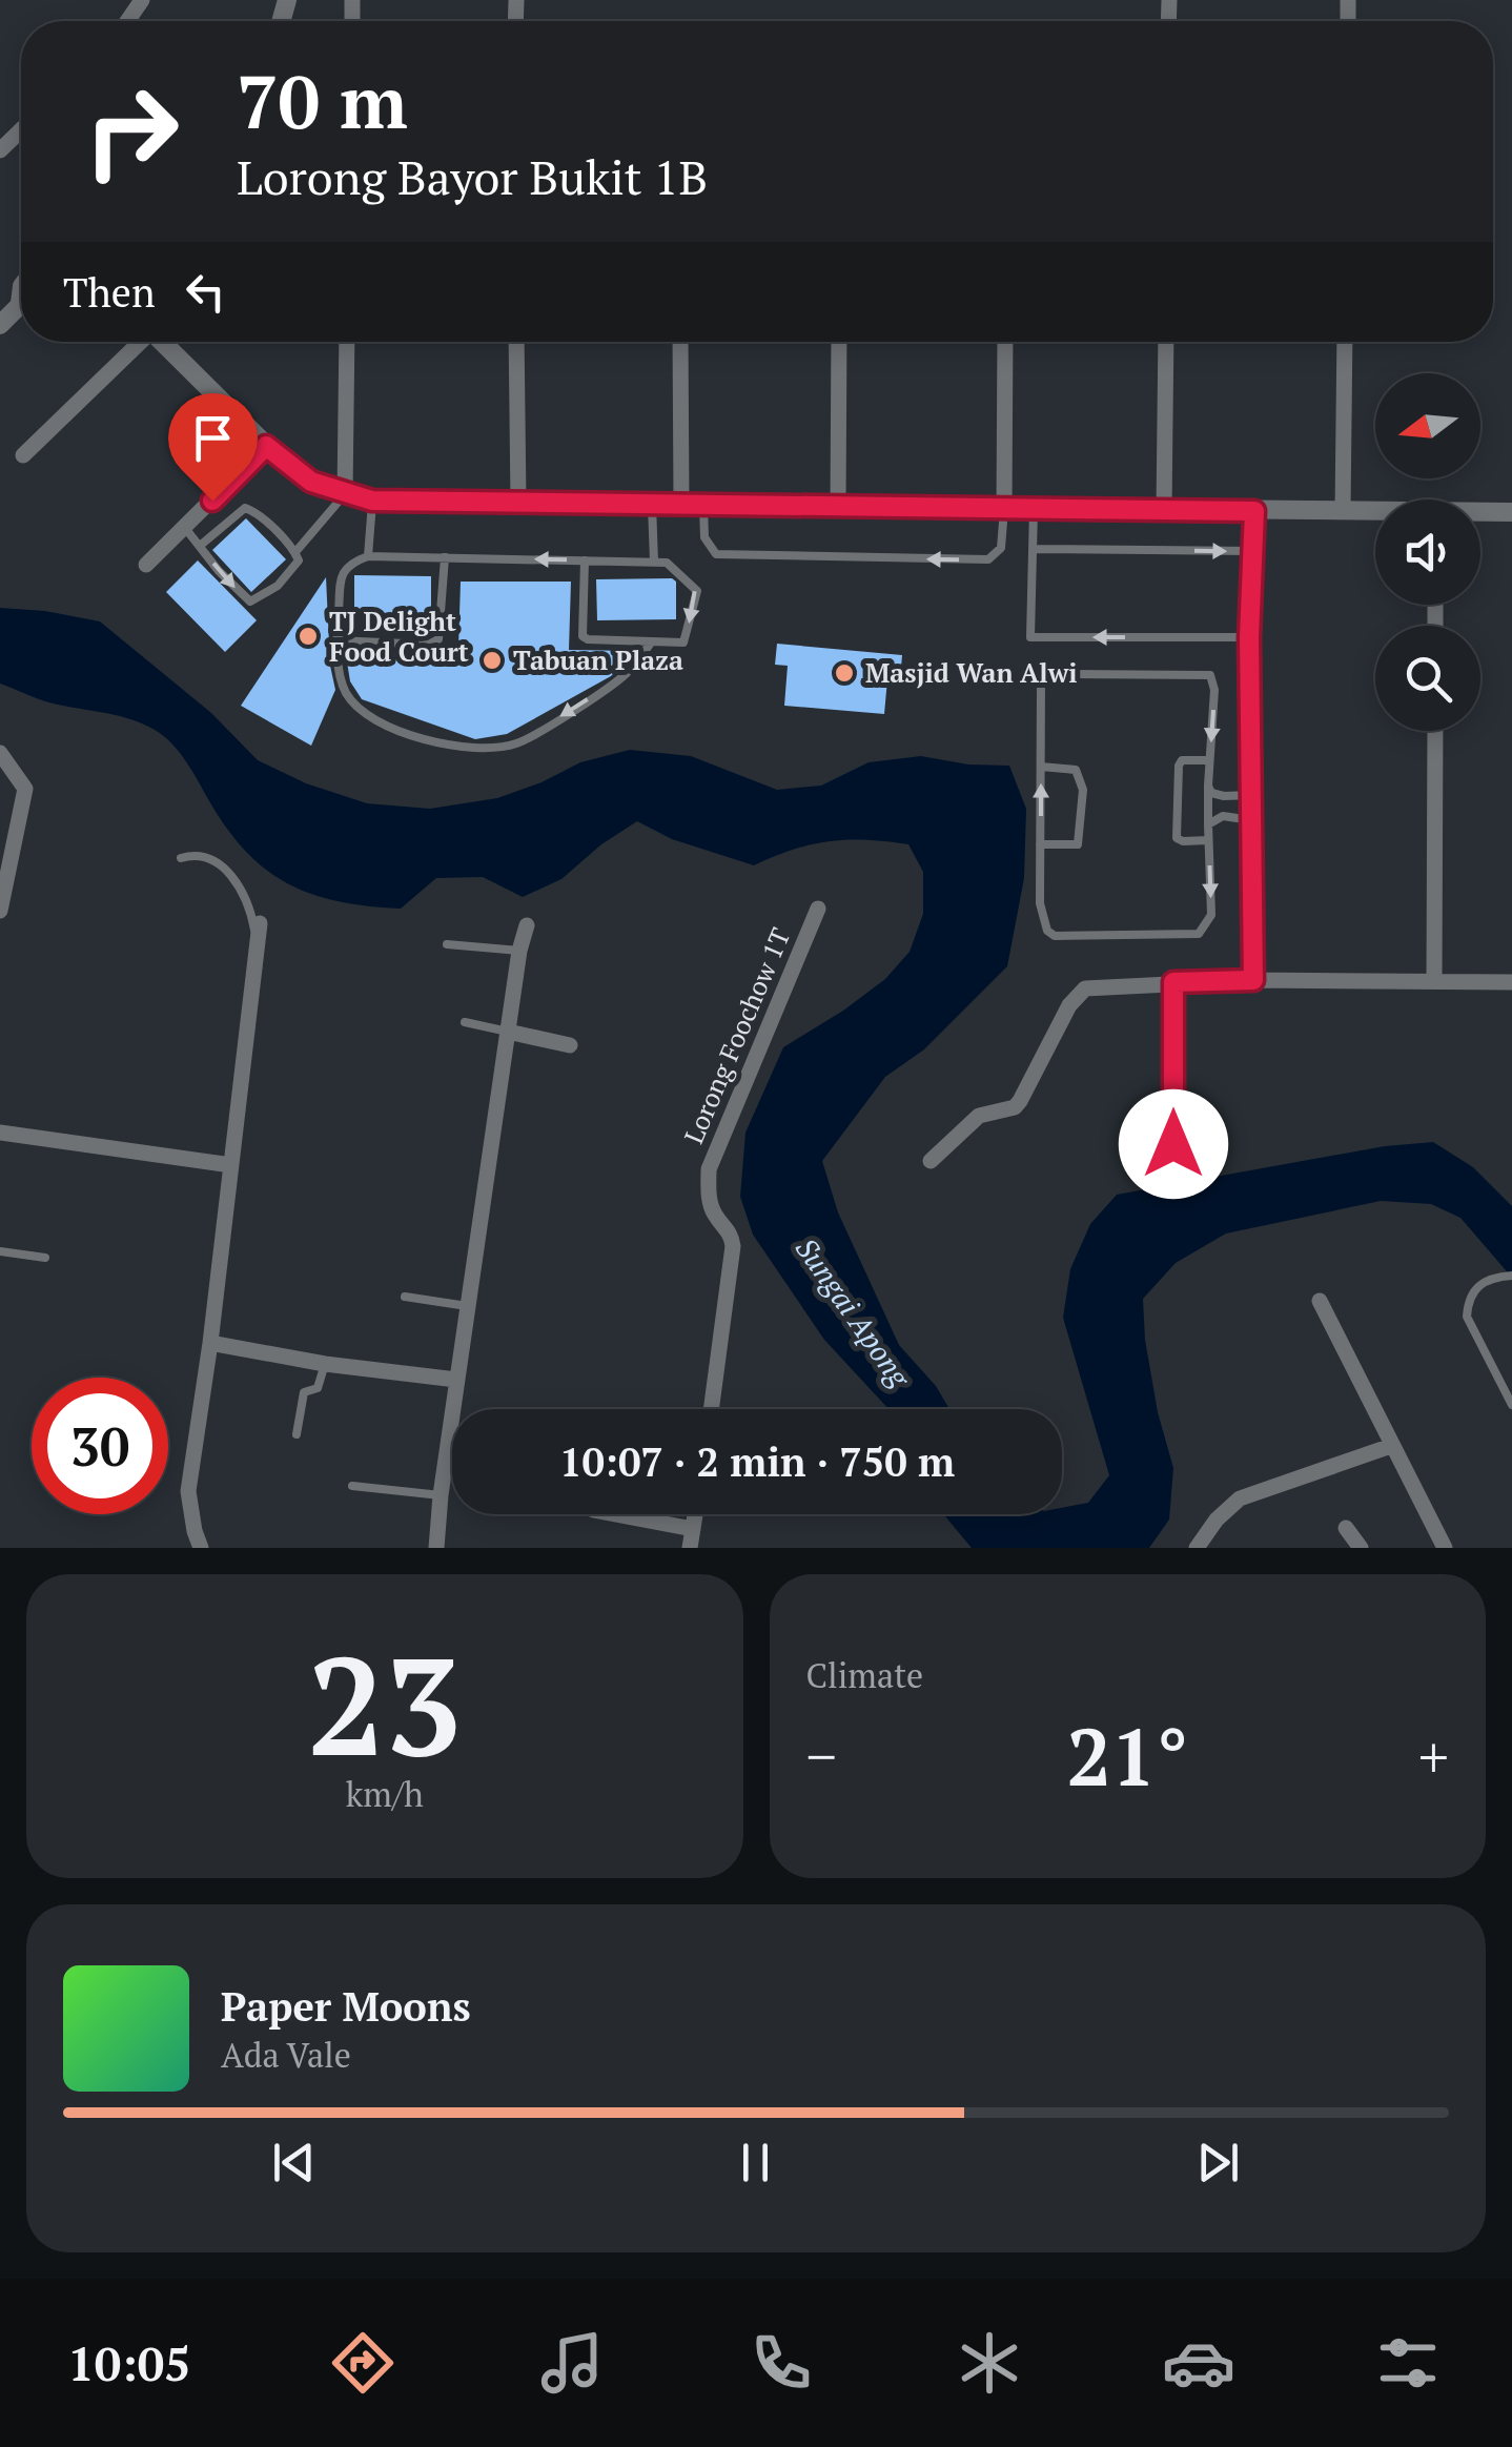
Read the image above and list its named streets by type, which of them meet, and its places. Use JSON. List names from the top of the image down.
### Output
{
  "streets": {
    "street": ["Lorong Foochow 1T"]
  },
  "water": ["Sungai Apong"],
  "places": ["TJ Delight Food Court", "Tabuan Plaza", "Masjid Wan Alwi"],
  "north": "left",
  "page": {
    "turn": ["70 m", "Lorong Bayor Bukit 1B"],
    "then": "Then",
    "limit": "30",
    "trip": "10:07 · 2 min · 750 m",
    "tile": [
      ["23", "km/h"],
      "Climate"
    ],
    "heat": ["−", "21°", "+"],
    "song": ["Paper Moons", "Ada Vale"],
    "tabs": "10:05"
  }
}
